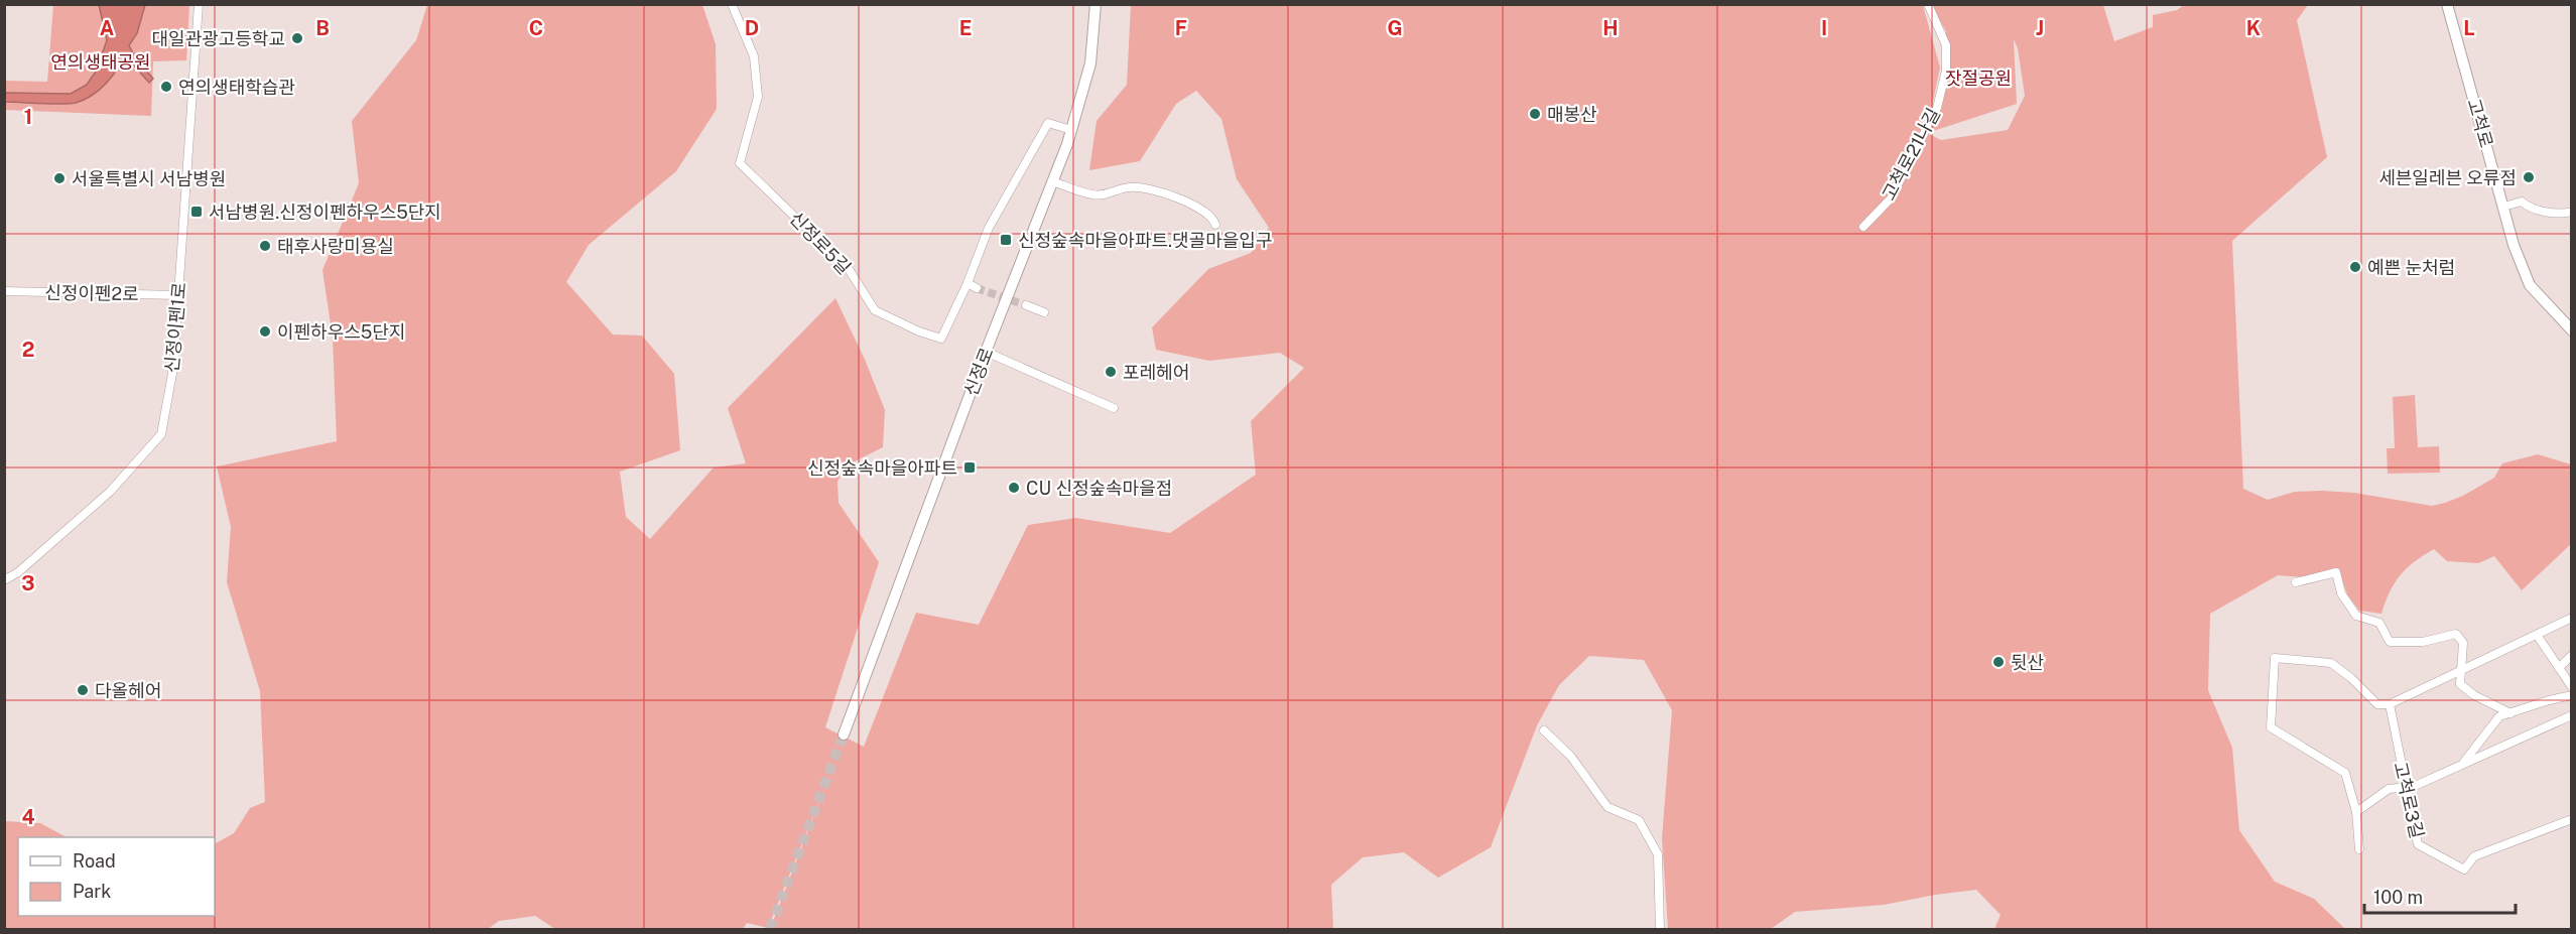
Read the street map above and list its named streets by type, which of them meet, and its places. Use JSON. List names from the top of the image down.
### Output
{
  "streets": {
    "main road": ["고척로", "신정로"],
    "street": [
      "고척로21나길",
      "신정로5길",
      "신정이펜2로",
      "신정이펜1로",
      "고척로3길"
    ]
  },
  "crossings": [
    ["신정로5길", "신정로"],
    ["신정이펜2로", "신정이펜1로"]
  ],
  "parks": ["연의생태공원", "잣절공원"],
  "places": {
    "other": [
      "대일관광고등학교",
      "연의생태학습관",
      "매봉산",
      "세븐일레븐 오류점",
      "서울특별시 서남병원",
      "태후사랑미용실",
      "예쁜 눈처럼",
      "이펜하우스5단지",
      "포레헤어",
      "CU 신정숲속마을점",
      "뒷산",
      "다올헤어"
    ],
    "transit": ["서남병원.신정이펜하우스5단지", "신정숲속마을아파트.댓골마을입구", "신정숲속마을아파트"]
  },
  "legend": ["Road", "Park"],
  "scale_bar": "100 m",
  "grid": {
    "columns": [
      "A",
      "B",
      "C",
      "D",
      "E",
      "F",
      "G",
      "H",
      "I",
      "J",
      "K",
      "L"
    ],
    "rows": [
      "1",
      "2",
      "3",
      "4"
    ]
  }
}
